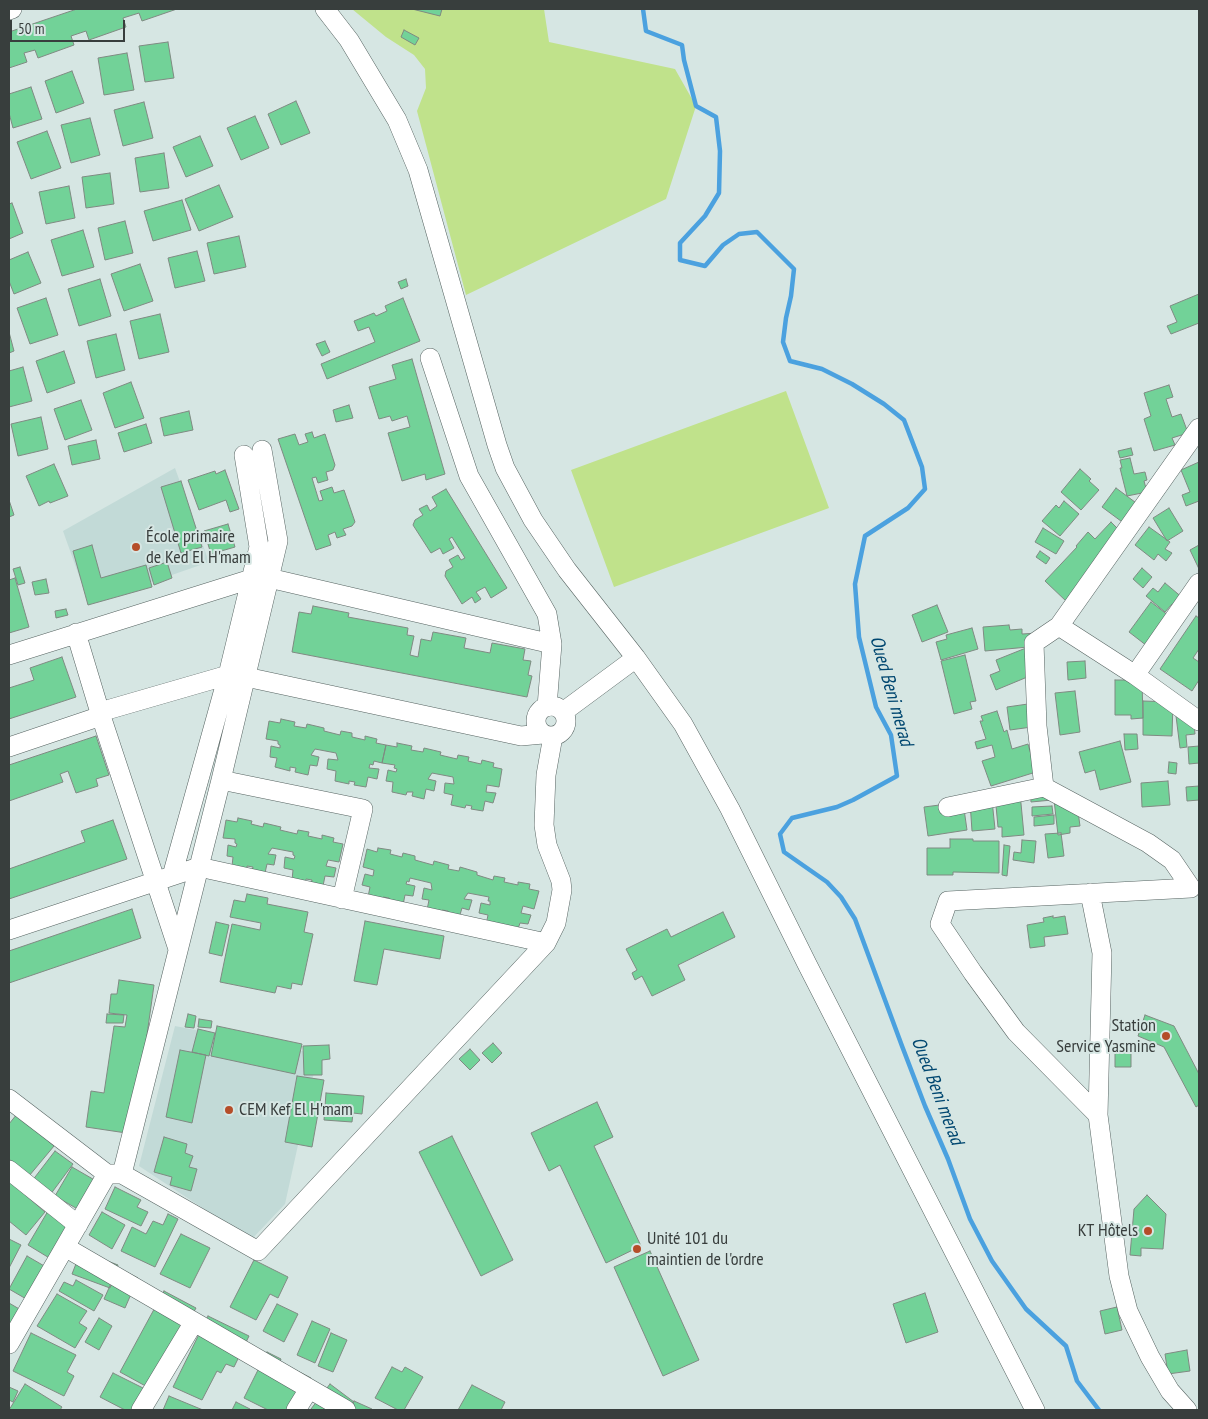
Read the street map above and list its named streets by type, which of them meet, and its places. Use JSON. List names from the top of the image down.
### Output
{
  "water": ["Oued Beni merad"],
  "places": [
    "École primaire de Ked El H'mam",
    "Station Service Yasmine",
    "CEM Kef El H'mam",
    "KT Hôtels",
    "Unité 101 du maintien de l'ordre"
  ],
  "scale_bar": "50 m"
}
